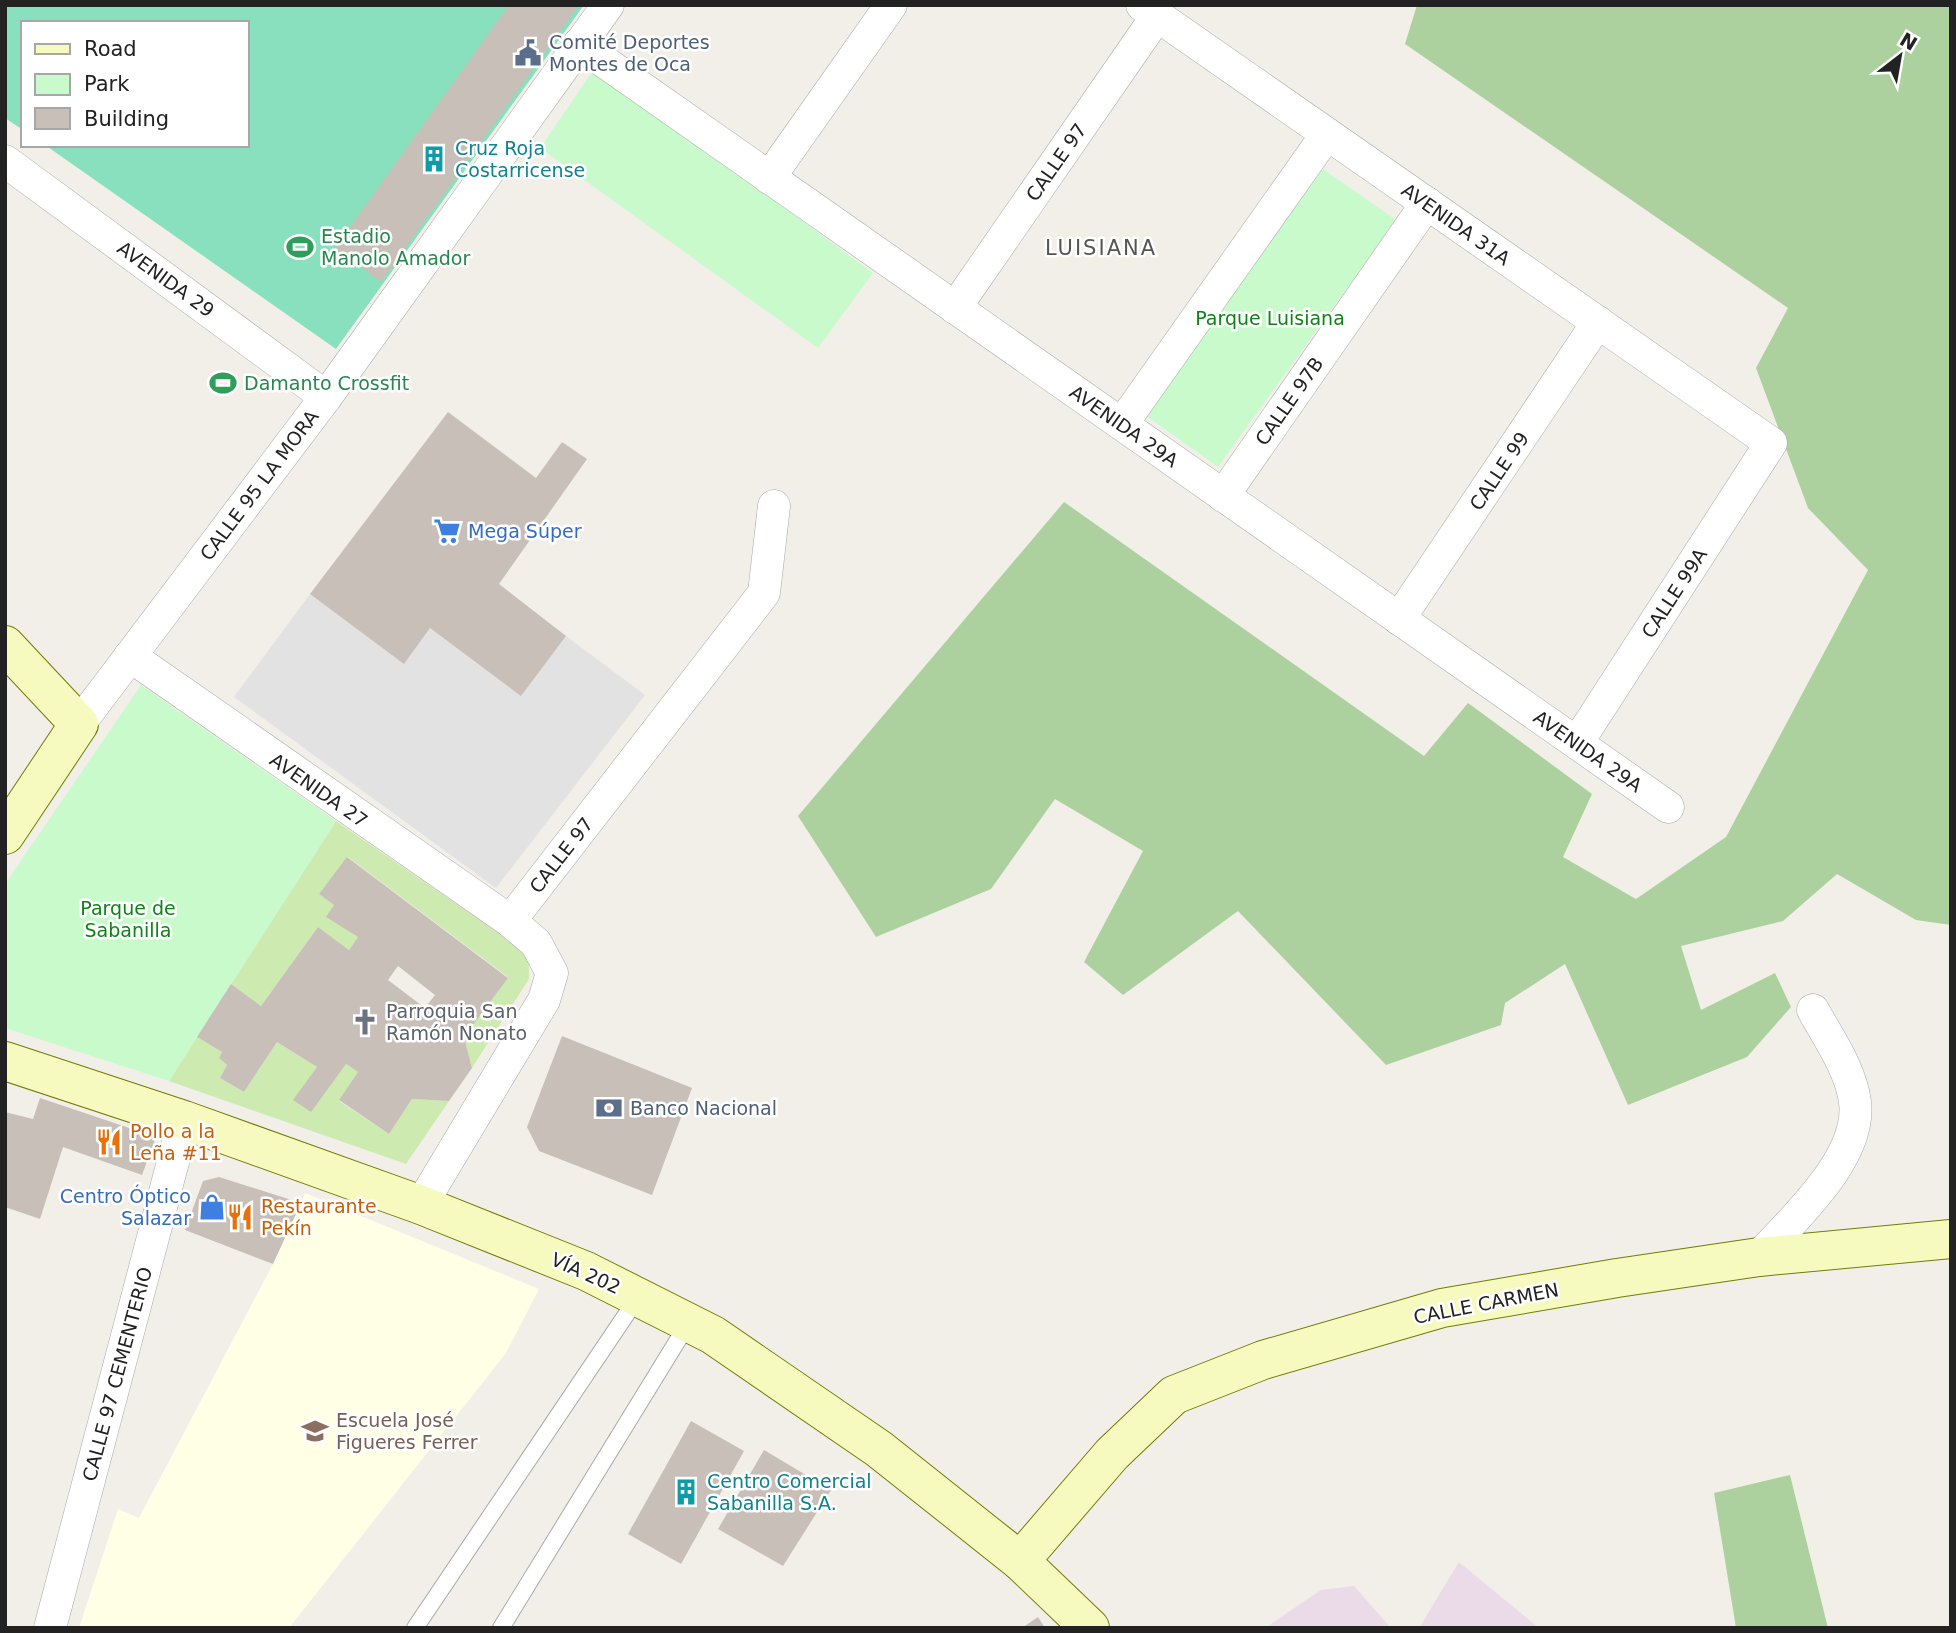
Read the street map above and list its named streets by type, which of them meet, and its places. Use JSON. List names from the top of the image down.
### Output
{
  "streets": {
    "street": [
      "CALLE 97",
      "AVENIDA 31A",
      "AVENIDA 29",
      "CALLE 97B",
      "AVENIDA 29A",
      "CALLE 99",
      "CALLE 95 LA MORA",
      "CALLE 99A",
      "AVENIDA 27",
      "VÍA 202",
      "CALLE CARMEN",
      "CALLE 97 CEMENTERIO"
    ]
  },
  "crossings": [
    ["CALLE 97", "AVENIDA 31A"],
    ["CALLE 97", "AVENIDA 29A"],
    ["CALLE 97", "AVENIDA 27"],
    ["AVENIDA 31A", "CALLE 97B"],
    ["AVENIDA 31A", "CALLE 99"],
    ["AVENIDA 31A", "CALLE 99A"],
    ["AVENIDA 29", "CALLE 95 LA MORA"],
    ["CALLE 97B", "AVENIDA 29A"],
    ["AVENIDA 29A", "CALLE 99"],
    ["AVENIDA 29A", "CALLE 95 LA MORA"],
    ["AVENIDA 29A", "CALLE 99A"],
    ["CALLE 95 LA MORA", "AVENIDA 27"],
    ["VÍA 202", "CALLE CARMEN"],
    ["VÍA 202", "CALLE 97 CEMENTERIO"]
  ],
  "districts": ["LUISIANA"],
  "parks": ["Parque Luisiana", "Parque de Sabanilla"],
  "places": {
    "public building": ["Comité Deportes Montes de Oca"],
    "building": ["Cruz Roja Costarricense", "Centro Comercial Sabanilla S.A."],
    "sports": ["Estadio Manolo Amador", "Damanto Crossfit"],
    "supermarket": ["Mega Súper"],
    "church": ["Parroquia San Ramón Nonato"],
    "bank": ["Banco Nacional"],
    "restaurant": ["Pollo a la Leña #11", "Restaurante Pekín"],
    "shop": ["Centro Óptico Salazar"],
    "school or university": ["Escuela José Figueres Ferrer"]
  },
  "legend": ["Road", "Park", "Building"],
  "north": "top right"
}
